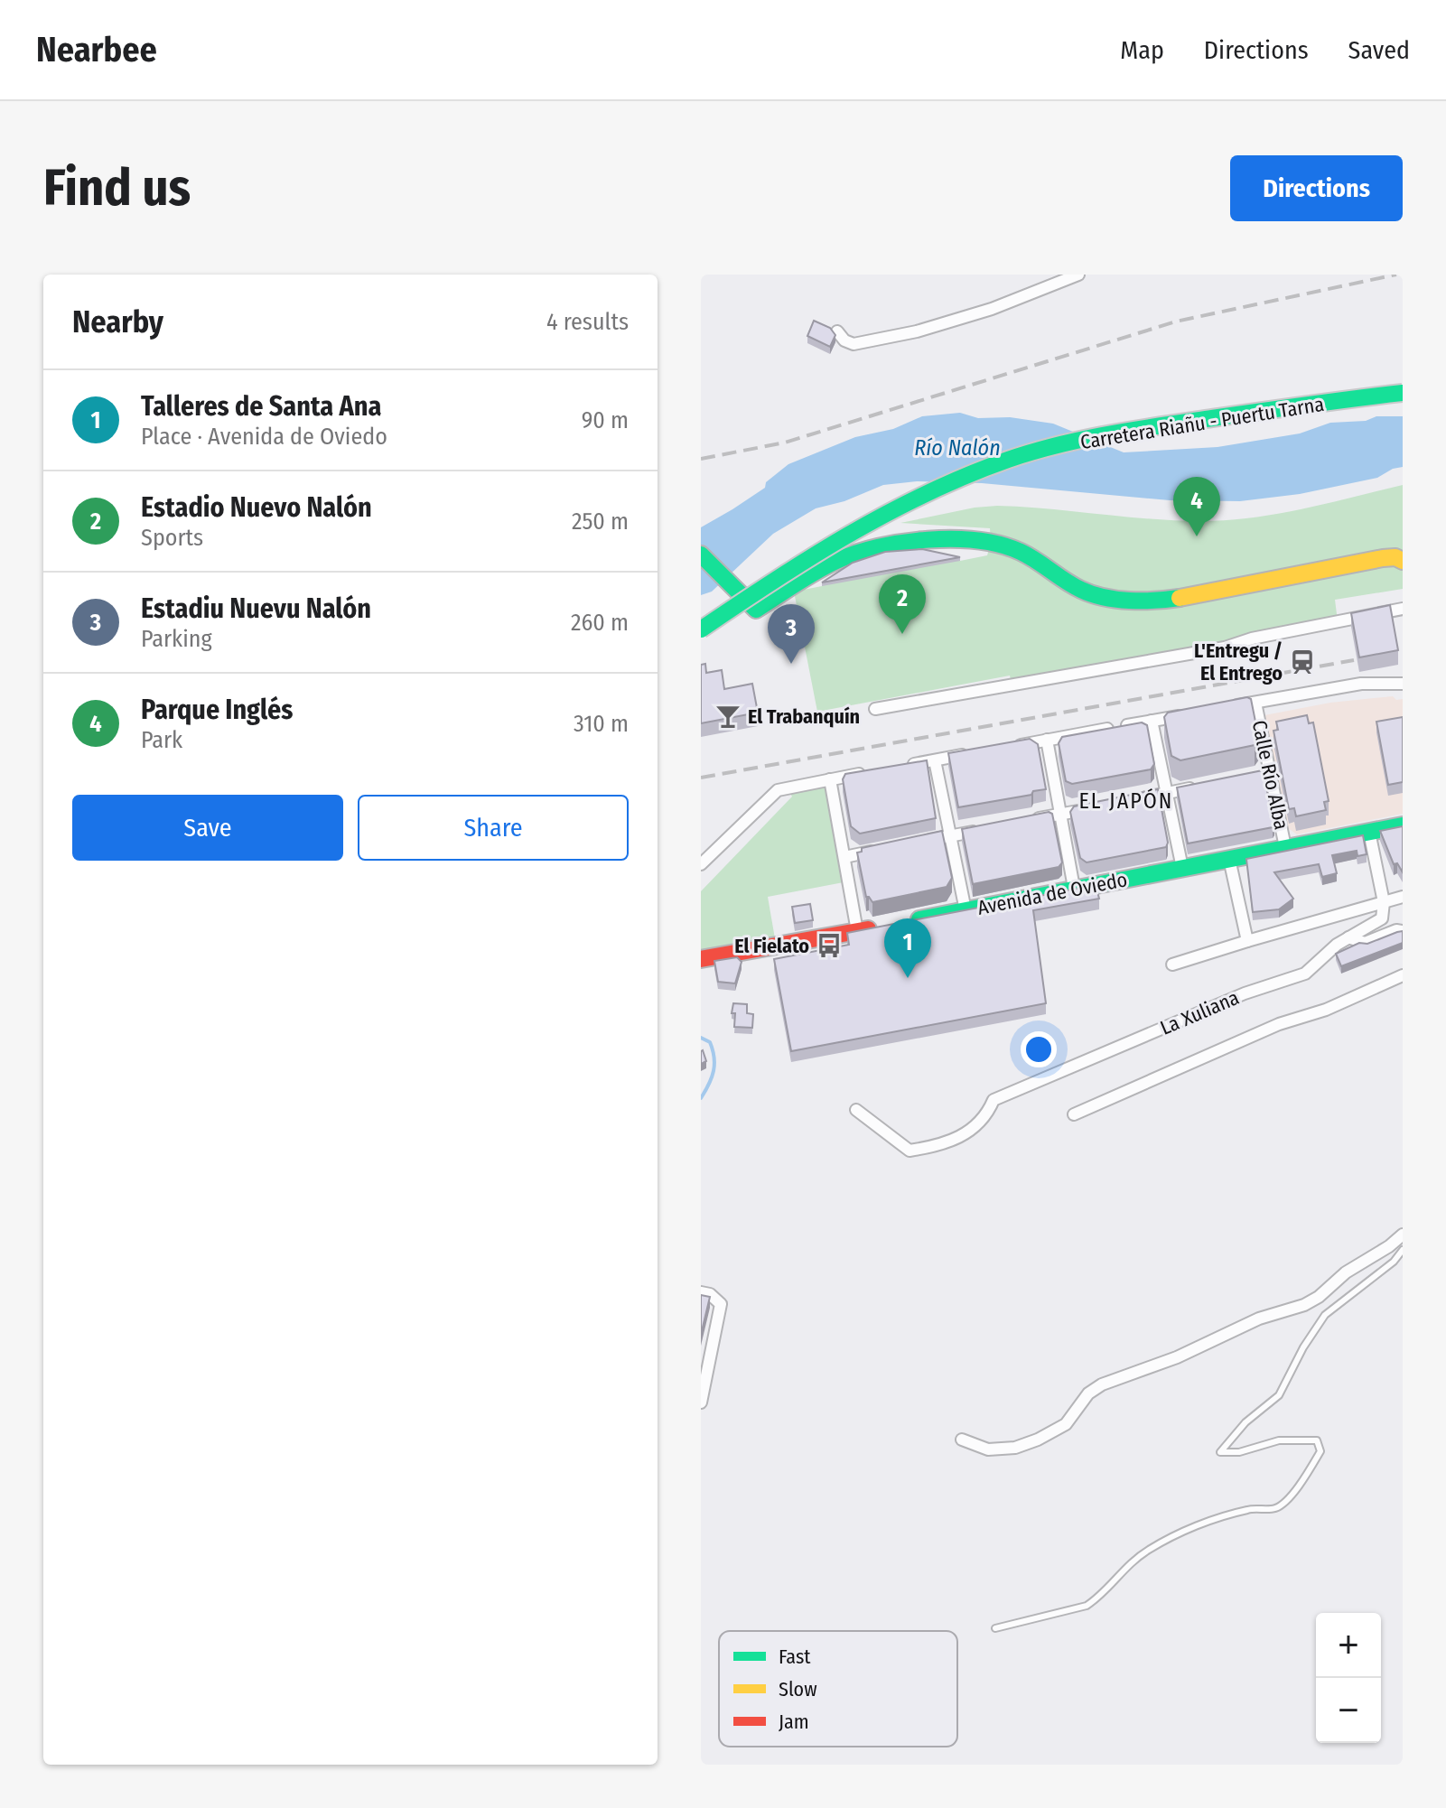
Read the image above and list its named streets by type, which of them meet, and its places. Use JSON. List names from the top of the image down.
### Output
{
  "streets": {
    "street": [
      "Carretera Riañu - Puertu Tarna",
      "Calle Río Alba",
      "Avenida de Oviedo",
      "La Xuliana"
    ]
  },
  "crossings": [
    ["Calle Río Alba", "Avenida de Oviedo"]
  ],
  "districts": ["EL JAPÓN"],
  "water": ["Río Nalón"],
  "places": {
    "station": ["L'Entregu / El Entrego"],
    "bar": ["El Trabanquín"],
    "bus stop": ["El Fielato"]
  },
  "legend": ["Fast", "Slow", "Jam"],
  "page": {
    "header": "Nearbee",
    "nav": ["Map", "Directions", "Saved"],
    "buttons": [
      "Directions",
      ["Save", "Share"]
    ],
    "title": "Find us",
    "heading": ["Nearby", "4 results"],
    "list": [
      {
        "mark": "1",
        "name": "Talleres de Santa Ana",
        "note": "Place · Avenida de Oviedo",
        "value": "90 m"
      },
      {
        "mark": "2",
        "name": "Estadio Nuevo Nalón",
        "note": "Sports",
        "value": "250 m"
      },
      {
        "mark": "3",
        "name": "Estadiu Nuevu Nalón",
        "note": "Parking",
        "value": "260 m"
      },
      {
        "mark": "4",
        "name": "Parque Inglés",
        "note": "Park",
        "value": "310 m"
      }
    ],
    "pins": [
      "4",
      "2",
      "3",
      "1"
    ],
    "map_buttons": ["+", "−"]
  }
}
